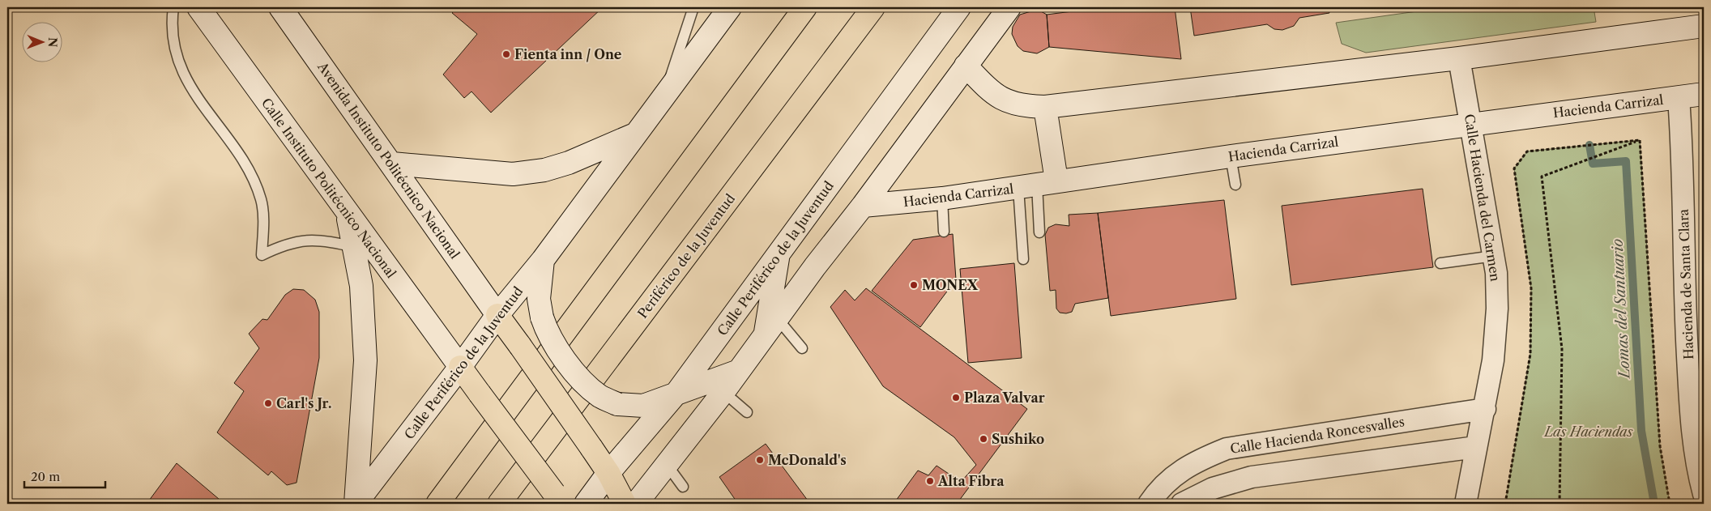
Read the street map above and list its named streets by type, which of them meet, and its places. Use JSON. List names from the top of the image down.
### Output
{
  "streets": {
    "main road": [
      "Hacienda Carrizal",
      "Avenida Instituto Politécnico Nacional",
      "Calle Instituto Politécnico Nacional",
      "Periférico de la Juventud",
      "Calle Periférico de la Juventud"
    ],
    "street": ["Calle Hacienda del Carmen", "Hacienda de Santa Clara", "Calle Hacienda Roncesvalles"]
  },
  "crossings": [
    ["Hacienda Carrizal", "Calle Hacienda del Carmen"],
    ["Hacienda Carrizal", "Hacienda de Santa Clara"],
    ["Avenida Instituto Politécnico Nacional", "Calle Periférico de la Juventud"],
    ["Calle Instituto Politécnico Nacional", "Calle Periférico de la Juventud"],
    ["Calle Hacienda del Carmen", "Calle Hacienda Roncesvalles"]
  ],
  "water": ["Lomas del Santuario"],
  "parks": ["Las Haciendas"],
  "places": [
    "Fienta inn / One",
    "MONEX",
    "Plaza Valvar",
    "Carl's Jr.",
    "Sushiko",
    "McDonald's",
    "Alta Fibra"
  ],
  "scale_bar": "20 m",
  "north": "right"
}
